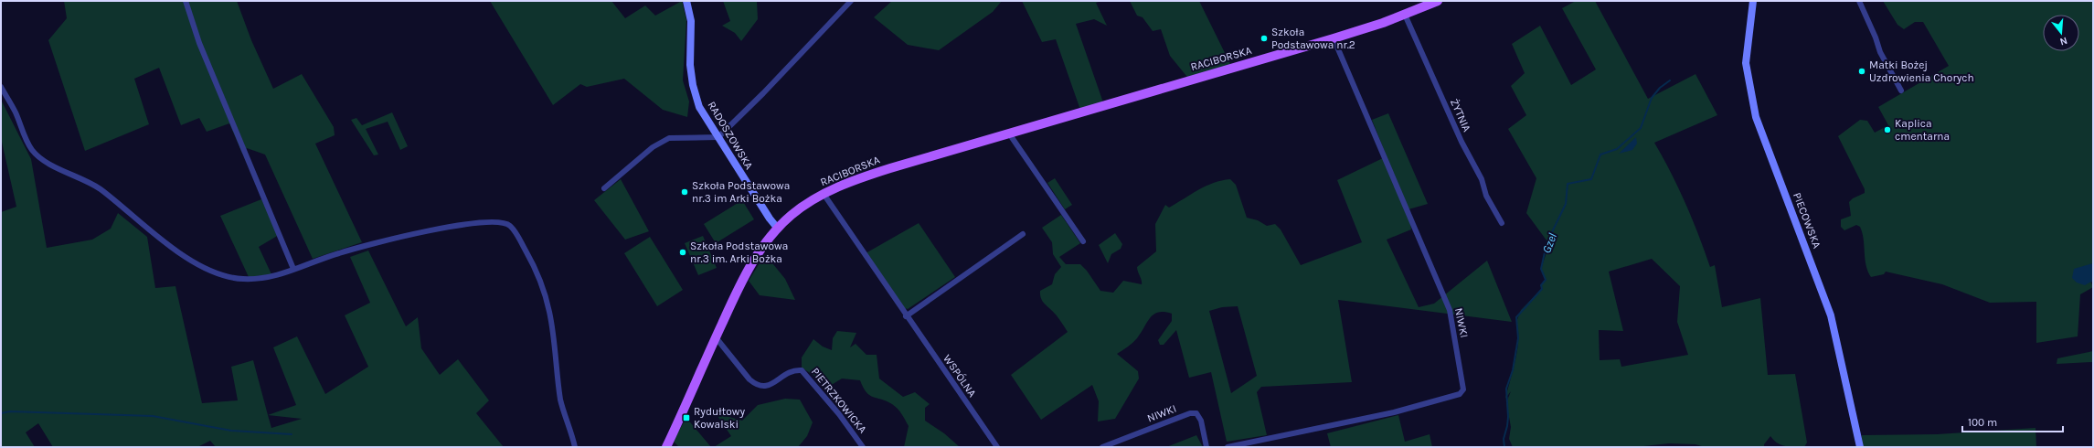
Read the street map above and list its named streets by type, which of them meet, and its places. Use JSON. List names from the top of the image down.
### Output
{
  "streets": {
    "main road": ["RACIBORSKA"],
    "street": [
      "ŻYTNIA",
      "RADOSZOWSKA",
      "PIECOWSKA",
      "NIWKI",
      "WSPÓLNA",
      "PIETRZKOWICKA"
    ]
  },
  "crossings": [
    ["RACIBORSKA", "ŻYTNIA"],
    ["RACIBORSKA", "RADOSZOWSKA"],
    ["RACIBORSKA", "NIWKI"],
    ["RACIBORSKA", "WSPÓLNA"],
    ["RACIBORSKA", "PIETRZKOWICKA"]
  ],
  "water": ["Gzel"],
  "places": {
    "other": [
      "Szkoła Podstawowa nr.2",
      "Matki Bożej Uzdrowienia Chorych",
      "Kaplica cmentarna",
      "Szkoła Podstawowa nr.3 im Arki Bożka",
      "Szkoła Podstawowa nr.3 im. Arki Bożka"
    ],
    "transit": ["Rydułtowy Kowalski"]
  },
  "scale_bar": "100 m",
  "north": "bottom"
}
